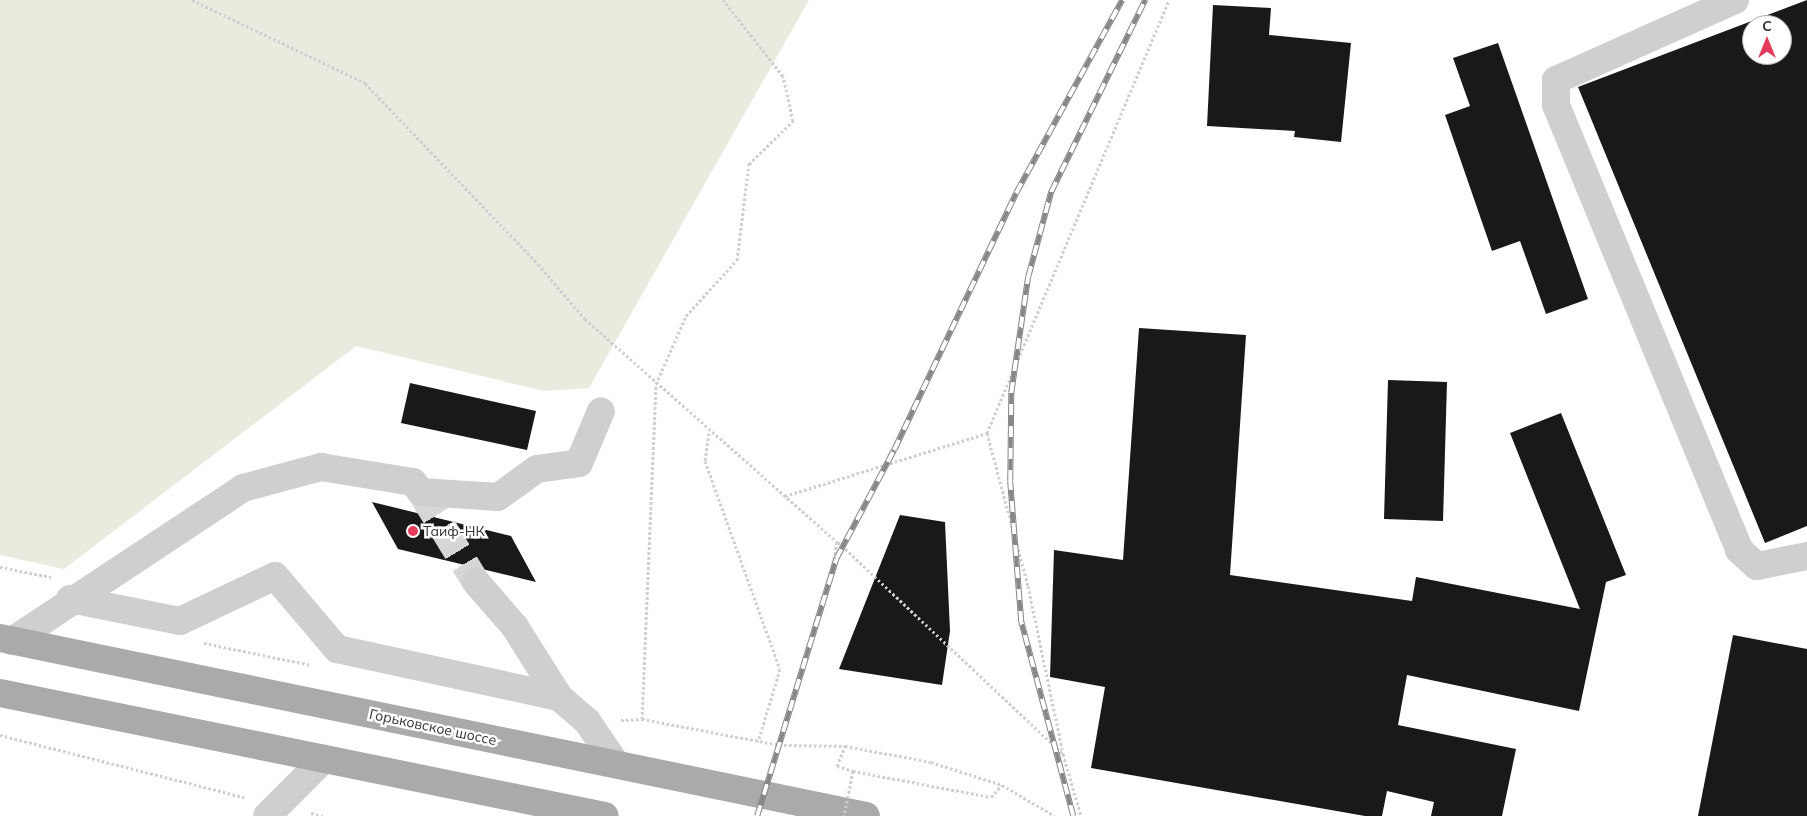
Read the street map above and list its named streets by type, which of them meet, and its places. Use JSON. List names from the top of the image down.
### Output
{
  "streets": {
    "main road": ["Горьковское шоссе"]
  },
  "places": ["Таиф-НК"],
  "north": "top"
}
